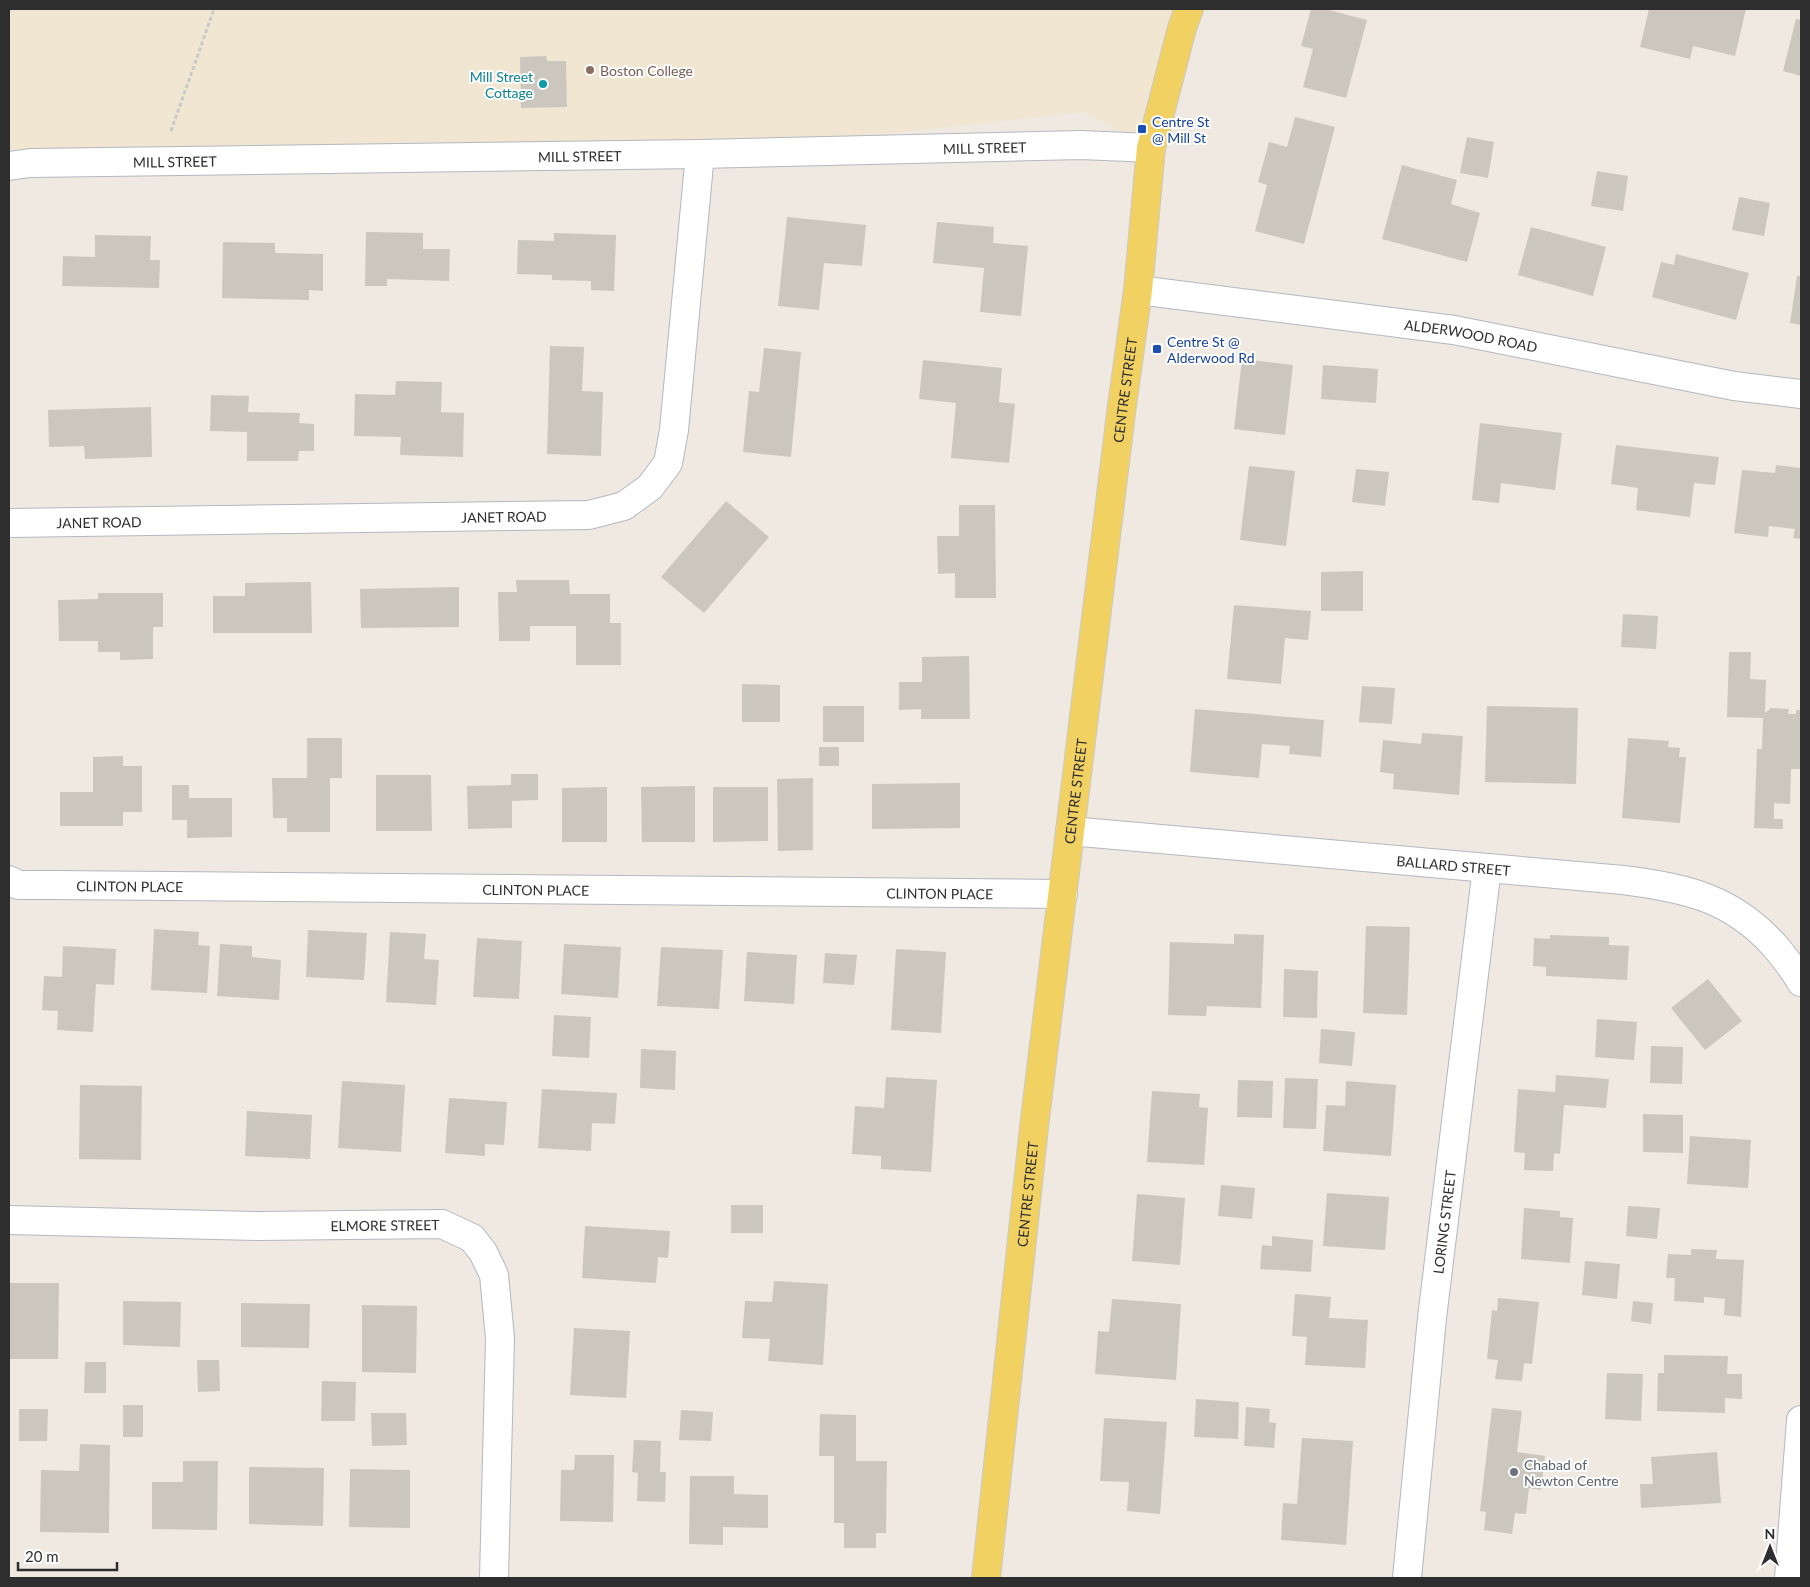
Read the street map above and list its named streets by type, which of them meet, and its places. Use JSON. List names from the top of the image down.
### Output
{
  "streets": {
    "main road": ["CENTRE STREET"],
    "street": [
      "MILL STREET",
      "ALDERWOOD ROAD",
      "JANET ROAD",
      "BALLARD STREET",
      "CLINTON PLACE",
      "LORING STREET",
      "ELMORE STREET"
    ]
  },
  "crossings": [
    ["MILL STREET", "CENTRE STREET"],
    ["MILL STREET", "JANET ROAD"],
    ["ALDERWOOD ROAD", "CENTRE STREET"],
    ["CENTRE STREET", "BALLARD STREET"],
    ["CENTRE STREET", "CLINTON PLACE"],
    ["BALLARD STREET", "LORING STREET"]
  ],
  "places": {
    "other": ["Boston College", "Mill Street Cottage", "Chabad of Newton Centre"],
    "transit": ["Centre St @ Mill St", "Centre St @ Alderwood Rd"]
  },
  "scale_bar": "20 m",
  "north": "top"
}
